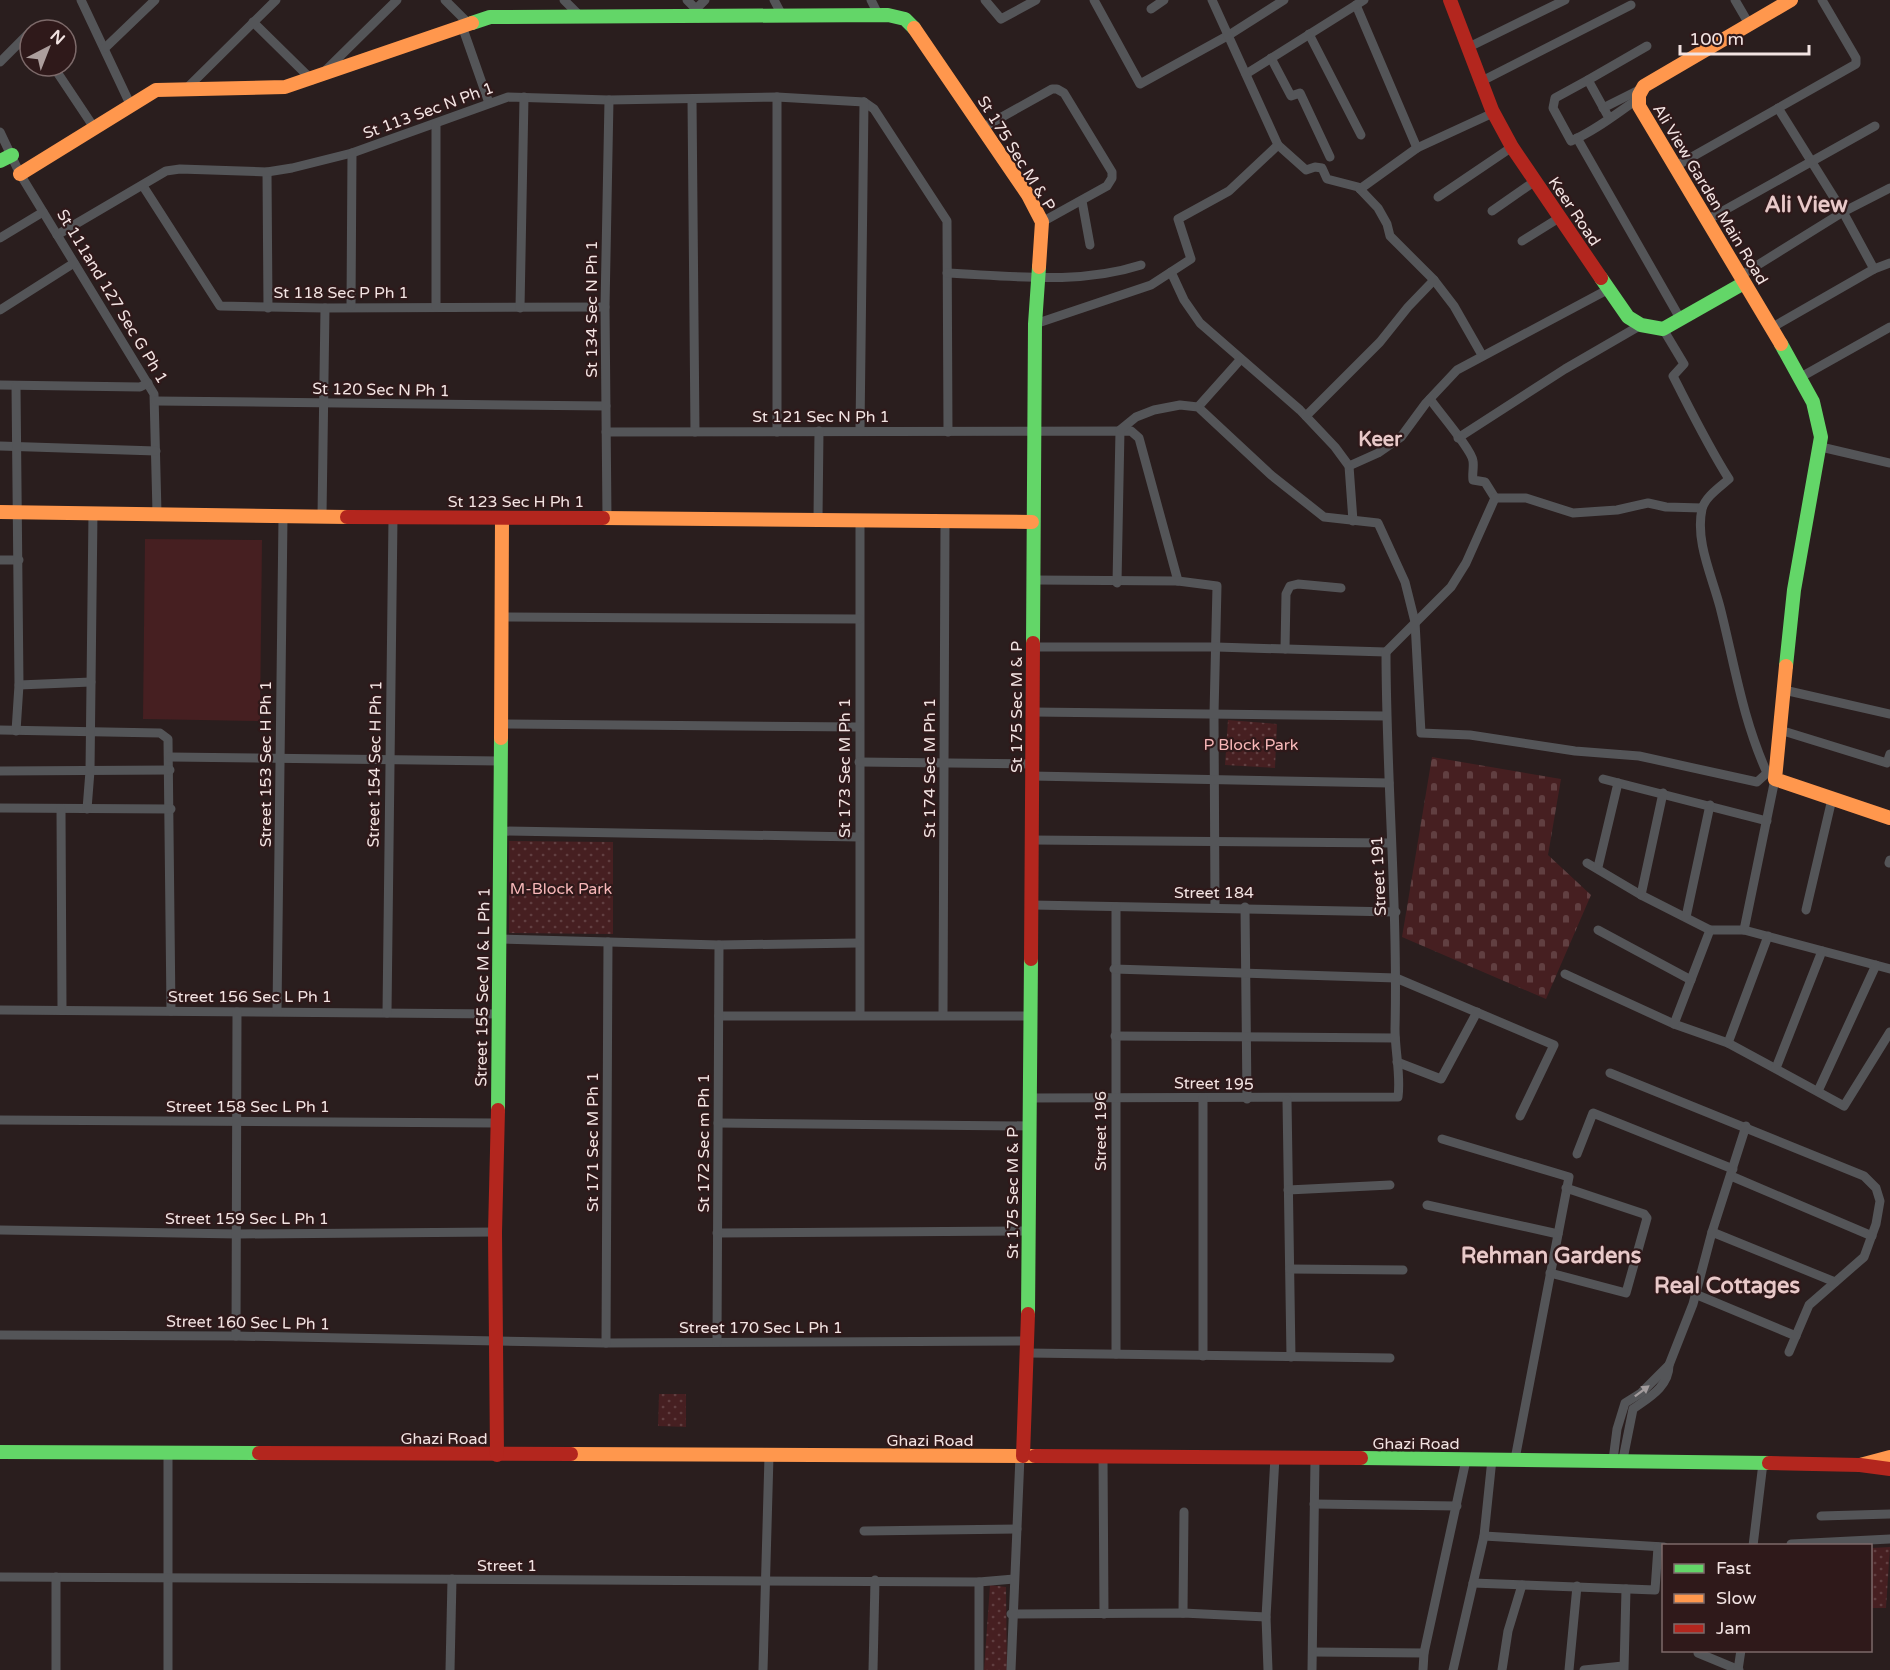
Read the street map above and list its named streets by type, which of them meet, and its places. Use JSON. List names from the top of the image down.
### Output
{
  "streets": {
    "street": [
      "St 113 Sec N Ph 1",
      "St 175 Sec M & P",
      "Ali View Garden Main Road",
      "Keer Road",
      "St 118 Sec P Ph 1",
      "St 111and 127 Sec G Ph 1",
      "St 134 Sec N Ph 1",
      "St 120 Sec N Ph 1",
      "St 121 Sec N Ph 1",
      "St 123 Sec H Ph 1",
      "Street 153 Sec H Ph 1",
      "Street 154 Sec H Ph 1",
      "St 173 Sec M Ph 1",
      "St 174 Sec M Ph 1",
      "Street 191",
      "Street 184",
      "Street 155 Sec M & L Ph 1",
      "Street 156 Sec L Ph 1",
      "Street 195",
      "Street 158 Sec L Ph 1",
      "Street 196",
      "St 171 Sec M Ph 1",
      "St 172 Sec m Ph 1",
      "Street 159 Sec L Ph 1",
      "Street 160 Sec L Ph 1",
      "Street 170 Sec L Ph 1",
      "Ghazi Road",
      "Street 1"
    ]
  },
  "crossings": [
    ["St 113 Sec N Ph 1", "St 118 Sec P Ph 1"],
    ["St 113 Sec N Ph 1", "St 111and 127 Sec G Ph 1"],
    ["St 113 Sec N Ph 1", "St 134 Sec N Ph 1"],
    ["St 175 Sec M & P", "St 121 Sec N Ph 1"],
    ["St 175 Sec M & P", "St 123 Sec H Ph 1"],
    ["St 175 Sec M & P", "Street 184"],
    ["St 175 Sec M & P", "Street 195"],
    ["St 175 Sec M & P", "Street 170 Sec L Ph 1"],
    ["St 175 Sec M & P", "Ghazi Road"],
    ["St 118 Sec P Ph 1", "St 134 Sec N Ph 1"],
    ["St 111and 127 Sec G Ph 1", "St 120 Sec N Ph 1"],
    ["St 111and 127 Sec G Ph 1", "St 123 Sec H Ph 1"],
    ["St 134 Sec N Ph 1", "St 120 Sec N Ph 1"],
    ["St 134 Sec N Ph 1", "St 121 Sec N Ph 1"],
    ["St 134 Sec N Ph 1", "St 123 Sec H Ph 1"],
    ["St 123 Sec H Ph 1", "Street 153 Sec H Ph 1"],
    ["St 123 Sec H Ph 1", "Street 154 Sec H Ph 1"],
    ["St 123 Sec H Ph 1", "St 173 Sec M Ph 1"],
    ["St 123 Sec H Ph 1", "St 174 Sec M Ph 1"],
    ["St 123 Sec H Ph 1", "Street 155 Sec M & L Ph 1"],
    ["Street 153 Sec H Ph 1", "Street 156 Sec L Ph 1"],
    ["Street 154 Sec H Ph 1", "Street 156 Sec L Ph 1"],
    ["Street 191", "Street 184"],
    ["Street 191", "Street 195"],
    ["Street 184", "Street 196"],
    ["Street 155 Sec M & L Ph 1", "Street 156 Sec L Ph 1"],
    ["Street 155 Sec M & L Ph 1", "Street 158 Sec L Ph 1"],
    ["Street 155 Sec M & L Ph 1", "Street 159 Sec L Ph 1"],
    ["Street 155 Sec M & L Ph 1", "Street 160 Sec L Ph 1"],
    ["Street 155 Sec M & L Ph 1", "Street 170 Sec L Ph 1"],
    ["Street 155 Sec M & L Ph 1", "Ghazi Road"],
    ["Street 195", "Street 196"],
    ["Street 196", "Street 170 Sec L Ph 1"],
    ["St 171 Sec M Ph 1", "Street 170 Sec L Ph 1"],
    ["St 172 Sec m Ph 1", "Street 170 Sec L Ph 1"],
    ["Street 160 Sec L Ph 1", "Street 170 Sec L Ph 1"]
  ],
  "districts": [
    "Ali View",
    "Keer",
    "Rehman Gardens",
    "Real Cottages"
  ],
  "parks": ["P Block Park", "M-Block Park"],
  "legend": ["Fast", "Slow", "Jam"],
  "scale_bar": "100 m",
  "north": "top right"
}
